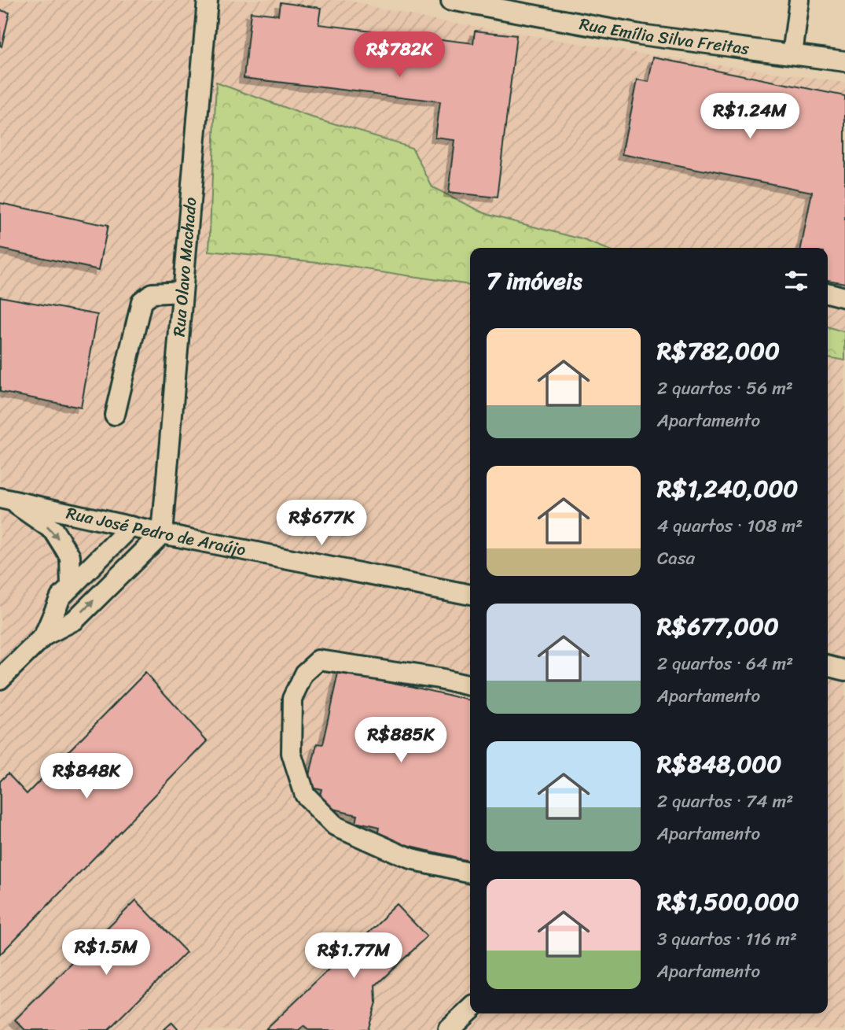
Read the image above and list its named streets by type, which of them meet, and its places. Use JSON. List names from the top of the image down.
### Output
{
  "streets": {
    "street": ["Rua Emília Silva Freitas", "Rua Olavo Machado", "Rua José Pedro de Araújo"]
  },
  "crossings": [
    ["Rua Olavo Machado", "Rua José Pedro de Araújo"]
  ],
  "page": {
    "price": [
      "R$782K",
      "R$1.24M",
      "R$677K",
      "R$885K",
      "R$848K",
      "R$1.5M",
      "R$1.77M"
    ],
    "heading": "7 imóveis",
    "list": [
      {
        "name": "R$782,000",
        "note": "2 quartos · 56 m² · Apartamento"
      },
      {
        "name": "R$1,240,000",
        "note": "4 quartos · 108 m² · Casa"
      },
      {
        "name": "R$677,000",
        "note": "2 quartos · 64 m² · Apartamento"
      },
      {
        "name": "R$848,000",
        "note": "2 quartos · 74 m² · Apartamento"
      },
      {
        "name": "R$1,500,000",
        "note": "3 quartos · 116 m² · Apartamento"
      }
    ]
  }
}
